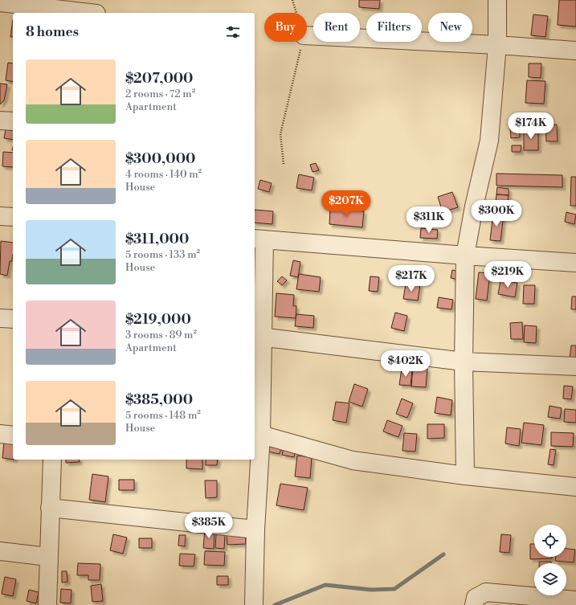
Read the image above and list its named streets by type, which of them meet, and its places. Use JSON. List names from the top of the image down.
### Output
{
  "page": {
    "chip": [
      "Buy",
      "Rent",
      "Filters",
      "New"
    ],
    "heading": "8 homes",
    "list": [
      {
        "name": "$207,000",
        "note": "2 rooms · 72 m² · Apartment"
      },
      {
        "name": "$300,000",
        "note": "4 rooms · 140 m² · House"
      },
      {
        "name": "$311,000",
        "note": "5 rooms · 133 m² · House"
      },
      {
        "name": "$219,000",
        "note": "3 rooms · 89 m² · Apartment"
      },
      {
        "name": "$385,000",
        "note": "5 rooms · 148 m² · House"
      }
    ],
    "price": [
      "$174K",
      "$207K",
      "$300K",
      "$311K",
      "$219K",
      "$217K",
      "$402K",
      "$385K"
    ]
  }
}
